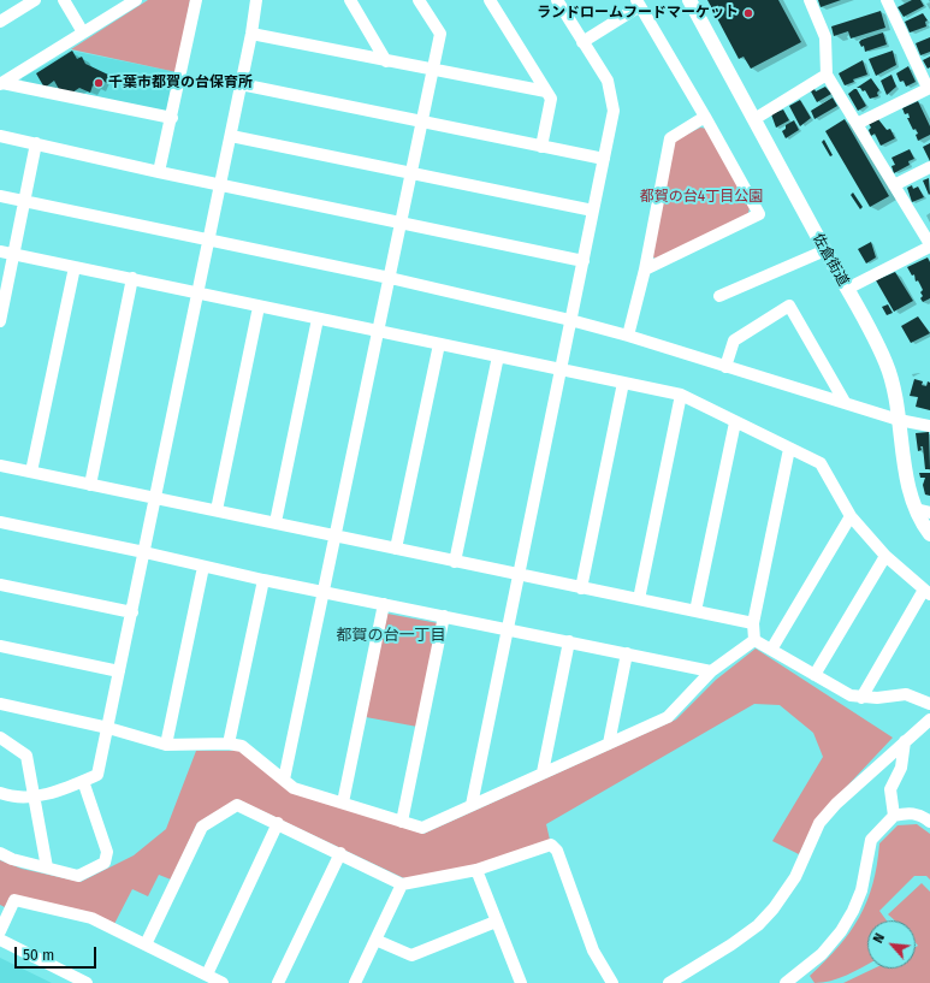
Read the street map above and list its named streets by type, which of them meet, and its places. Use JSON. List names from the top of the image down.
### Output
{
  "streets": {
    "main road": ["佐倉街道"]
  },
  "districts": ["都賀の台一丁目"],
  "parks": ["都賀の台4丁目公園"],
  "places": ["ランドロームフードマーケット", "千葉市都賀の台保育所"],
  "scale_bar": "50 m",
  "north": "top left"
}
